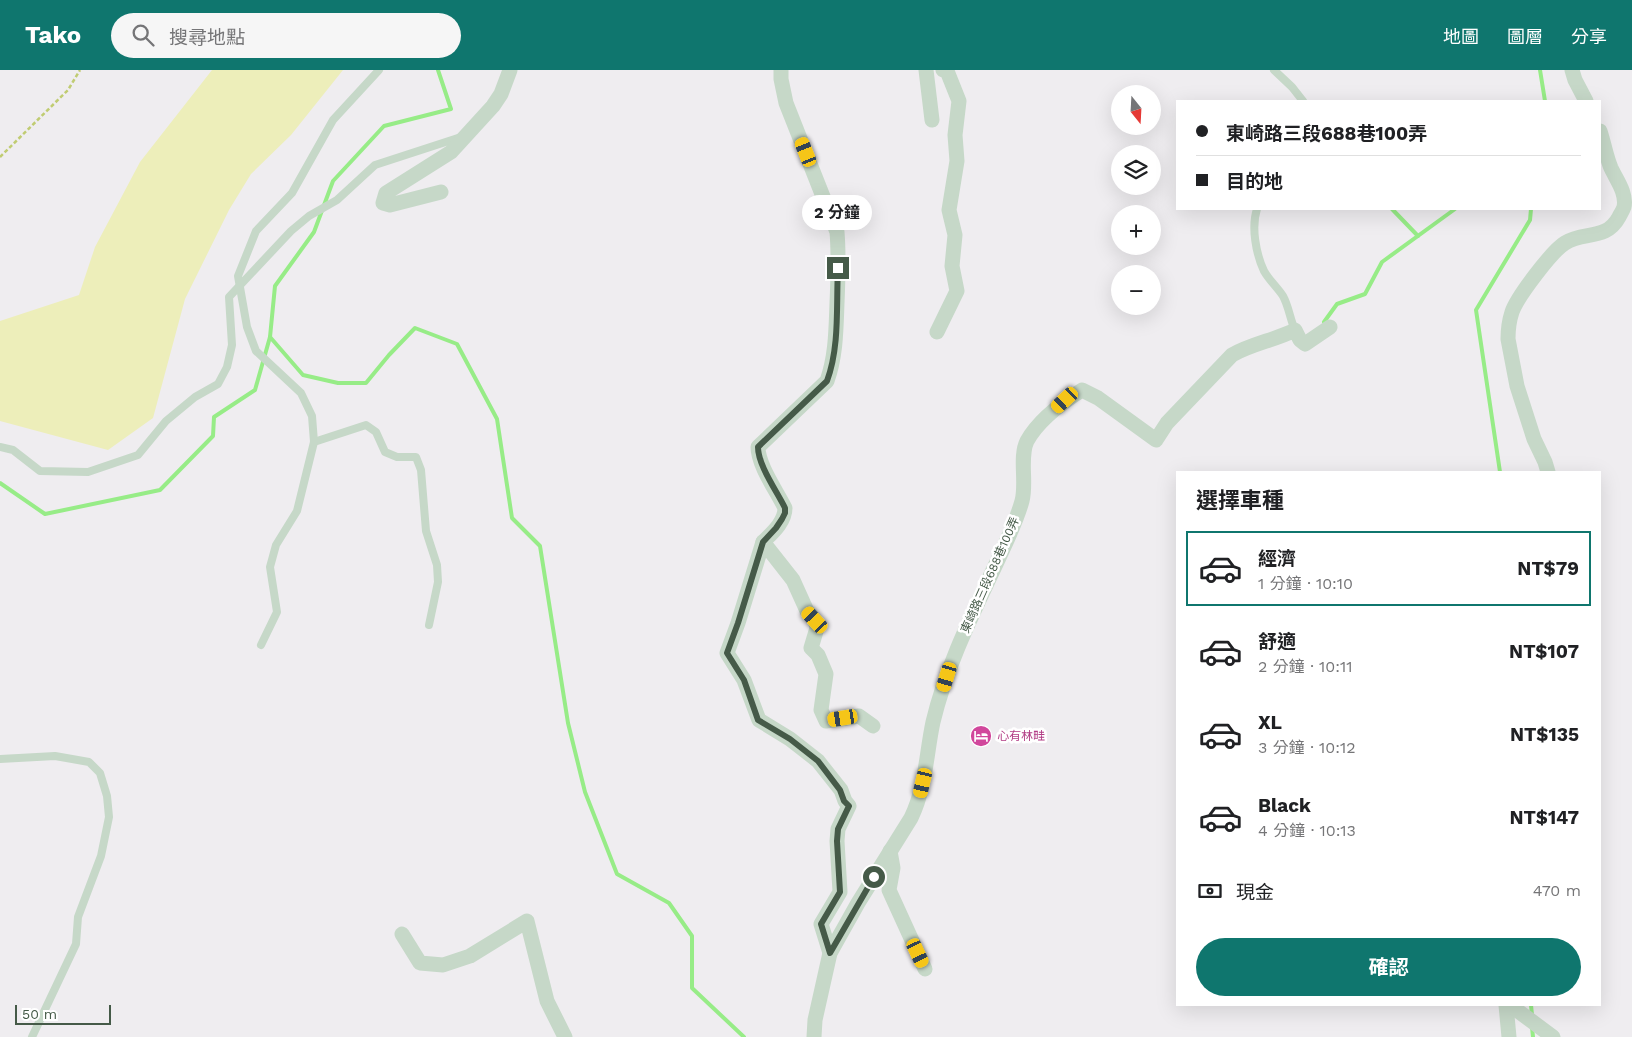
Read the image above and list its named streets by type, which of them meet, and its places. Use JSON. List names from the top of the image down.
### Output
{
  "streets": {
    "street": ["東崎路三段688巷100弄"]
  },
  "places": {
    "hotel": ["心有林畦"]
  },
  "scale_bar": "50 m",
  "north": "bottom",
  "page": {
    "header": "Tako",
    "search": "搜尋地點",
    "nav": ["地圖", "圖層", "分享"],
    "map_buttons": ["+", "−"],
    "banner": ["東崎路三段688巷100弄", "目的地"],
    "bubble": "2 分鐘",
    "heading": "選擇車種",
    "list": [
      {
        "name": "經濟",
        "note": "1 分鐘 · 10:10",
        "value": "NT$79"
      },
      {
        "name": "舒適",
        "note": "2 分鐘 · 10:11",
        "value": "NT$107"
      },
      {
        "name": "XL",
        "note": "3 分鐘 · 10:12",
        "value": "NT$135"
      },
      {
        "name": "Black",
        "note": "4 分鐘 · 10:13",
        "value": "NT$147"
      }
    ],
    "pay": ["現金", "470 m"],
    "buttons": "確認",
    "scale": "50 m"
  }
}
